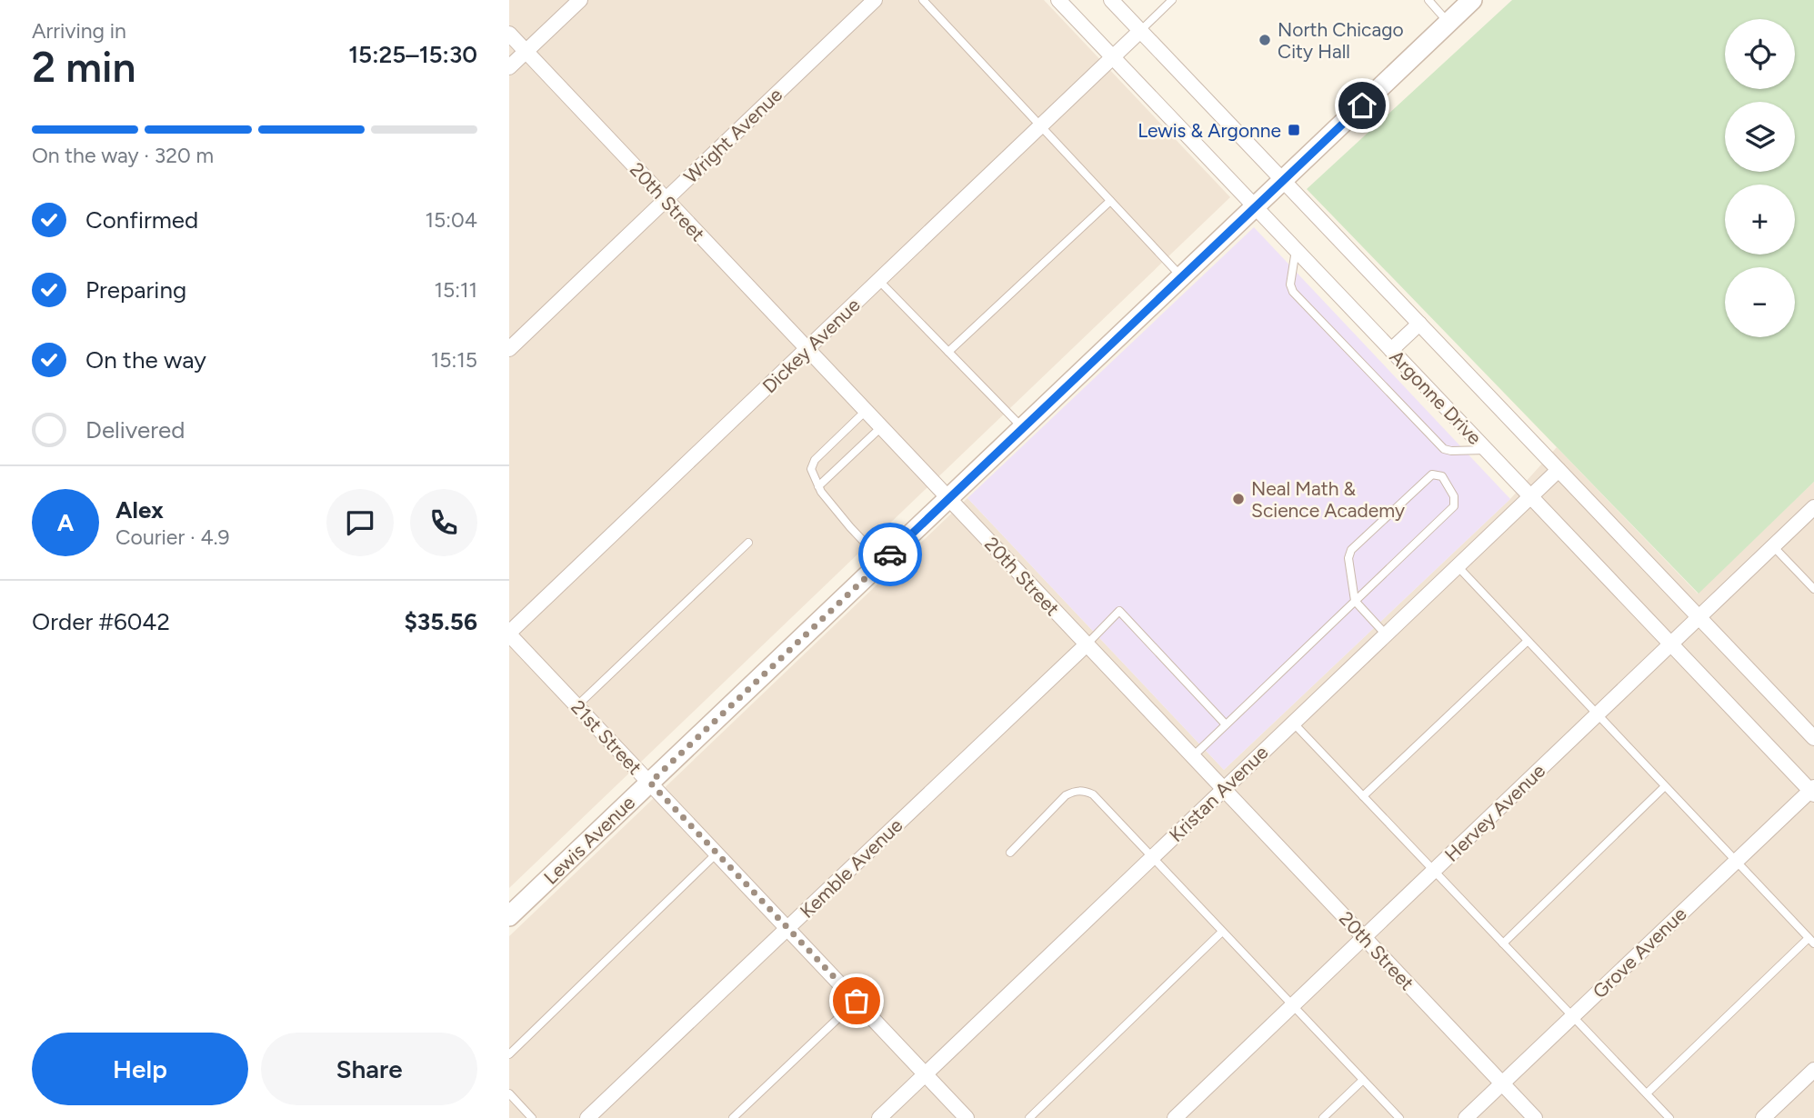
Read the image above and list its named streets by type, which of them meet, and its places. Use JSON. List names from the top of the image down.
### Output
{
  "streets": {
    "main road": ["Lewis Avenue"],
    "street": [
      "Wright Avenue",
      "20th Street",
      "Dickey Avenue",
      "Argonne Drive",
      "21st Street",
      "Kristan Avenue",
      "Hervey Avenue",
      "Kemble Avenue",
      "Grove Avenue"
    ]
  },
  "crossings": [
    ["Wright Avenue", "20th Street"],
    ["20th Street", "Dickey Avenue"],
    ["20th Street", "Kristan Avenue"],
    ["20th Street", "Hervey Avenue"],
    ["20th Street", "Lewis Avenue"],
    ["20th Street", "Kemble Avenue"],
    ["20th Street", "Grove Avenue"],
    ["Dickey Avenue", "Argonne Drive"],
    ["Dickey Avenue", "21st Street"],
    ["Argonne Drive", "Kristan Avenue"],
    ["Argonne Drive", "Hervey Avenue"],
    ["Argonne Drive", "Lewis Avenue"],
    ["Argonne Drive", "Grove Avenue"],
    ["21st Street", "Kristan Avenue"],
    ["21st Street", "Lewis Avenue"],
    ["21st Street", "Kemble Avenue"]
  ],
  "places": {
    "other": ["North Chicago City Hall", "Neal Math & Science Academy"],
    "transit": ["Lewis & Argonne"]
  },
  "page": {
    "heading": ["2 min", "Arriving in", "15:25–15:30"],
    "panel": [
      "Alex",
      "Courier · 4.9",
      "Order #6042",
      "$35.56"
    ],
    "map_buttons": ["+", "−"],
    "bar": "On the way · 320 m",
    "list": [
      ["Confirmed", "15:04"],
      ["Preparing", "15:11"],
      ["On the way", "15:15"],
      "Delivered"
    ],
    "round": "A",
    "buttons": ["Help", "Share"]
  }
}
